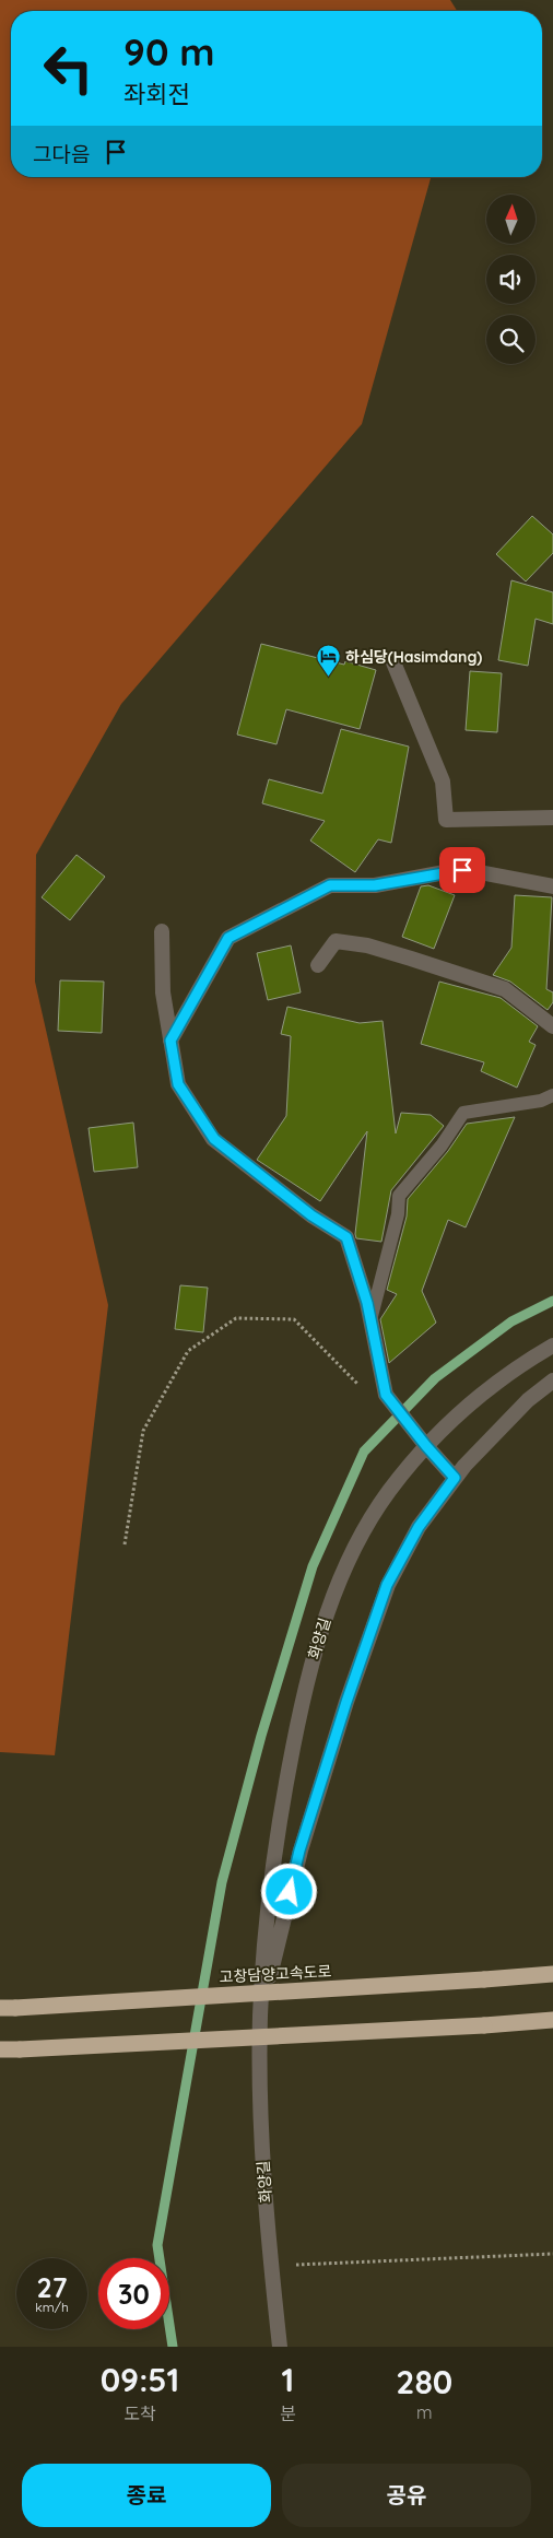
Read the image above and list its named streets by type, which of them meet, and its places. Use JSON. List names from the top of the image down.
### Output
{
  "streets": {
    "highway": ["고창담양고속도로"],
    "street": ["화양길"]
  },
  "places": {
    "hotel": ["하심당(Hasimdang)"]
  },
  "north": "top",
  "page": {
    "turn": ["90 m", "좌회전"],
    "then": "그다음",
    "speed": "27 km/h",
    "limit": "30",
    "eta": [
      "09:51",
      "도착",
      "1",
      "분",
      "280",
      "m"
    ],
    "buttons": ["종료", "공유"]
  }
}
